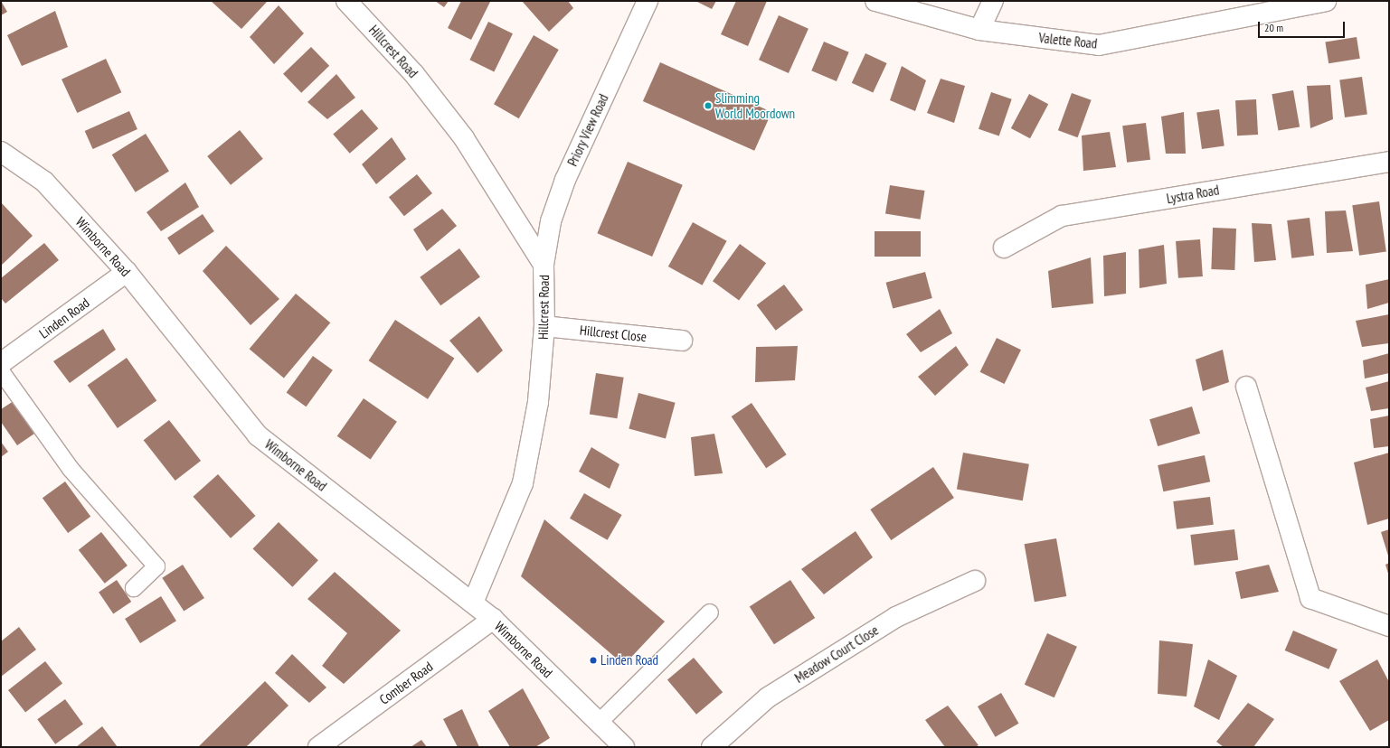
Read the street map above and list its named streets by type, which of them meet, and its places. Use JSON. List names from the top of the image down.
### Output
{
  "streets": {
    "street": [
      "Valette Road",
      "Hillcrest Road",
      "Priory View Road",
      "Lystra Road",
      "Wimborne Road",
      "Linden Road",
      "Hillcrest Close",
      "Meadow Court Close",
      "Comber Road"
    ]
  },
  "crossings": [
    ["Hillcrest Road", "Priory View Road"],
    ["Hillcrest Road", "Wimborne Road"],
    ["Hillcrest Road", "Hillcrest Close"],
    ["Wimborne Road", "Linden Road"],
    ["Wimborne Road", "Comber Road"]
  ],
  "places": ["Slimming World Moordown", "Linden Road"],
  "scale_bar": "20 m"
}
